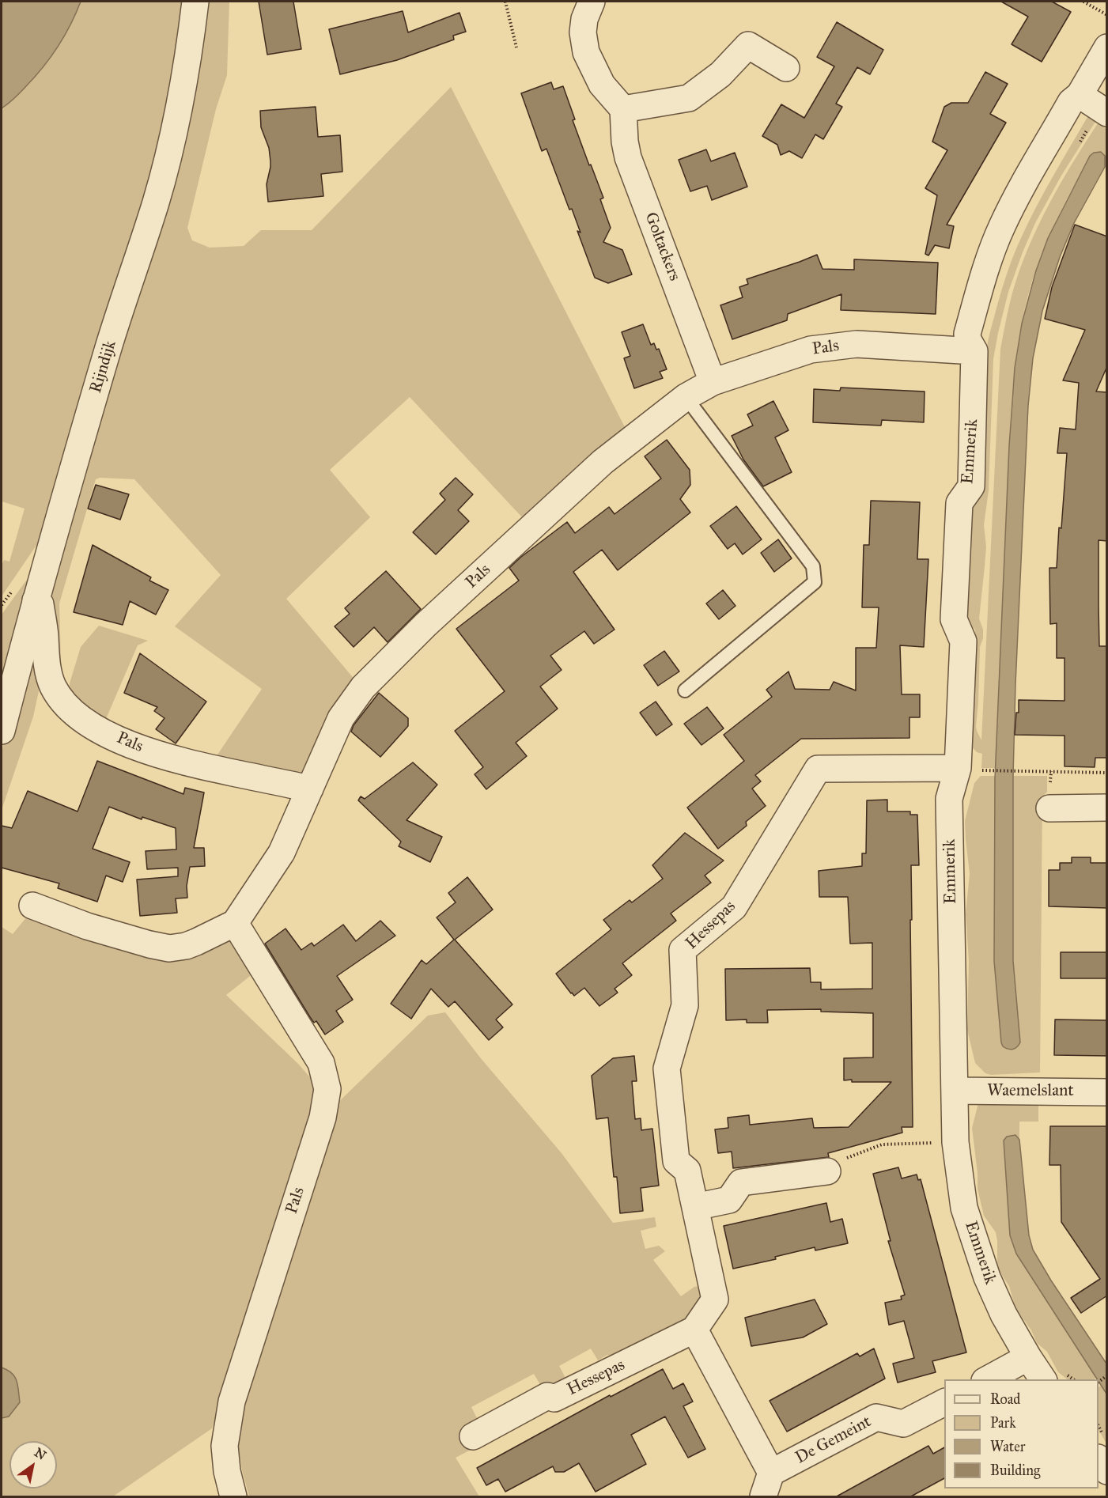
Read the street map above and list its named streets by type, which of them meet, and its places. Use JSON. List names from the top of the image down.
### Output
{
  "streets": {
    "street": [
      "Goltackers",
      "Pals",
      "Rijndijk",
      "Emmerik",
      "Hessepas",
      "Waemelslant",
      "De Gemeint"
    ]
  },
  "crossings": [
    ["Goltackers", "Pals"],
    ["Pals", "Rijndijk"],
    ["Pals", "Emmerik"],
    ["Emmerik", "Hessepas"],
    ["Emmerik", "Waemelslant"]
  ],
  "legend": [
    "Road",
    "Park",
    "Water",
    "Building"
  ],
  "north": "top right"
}
